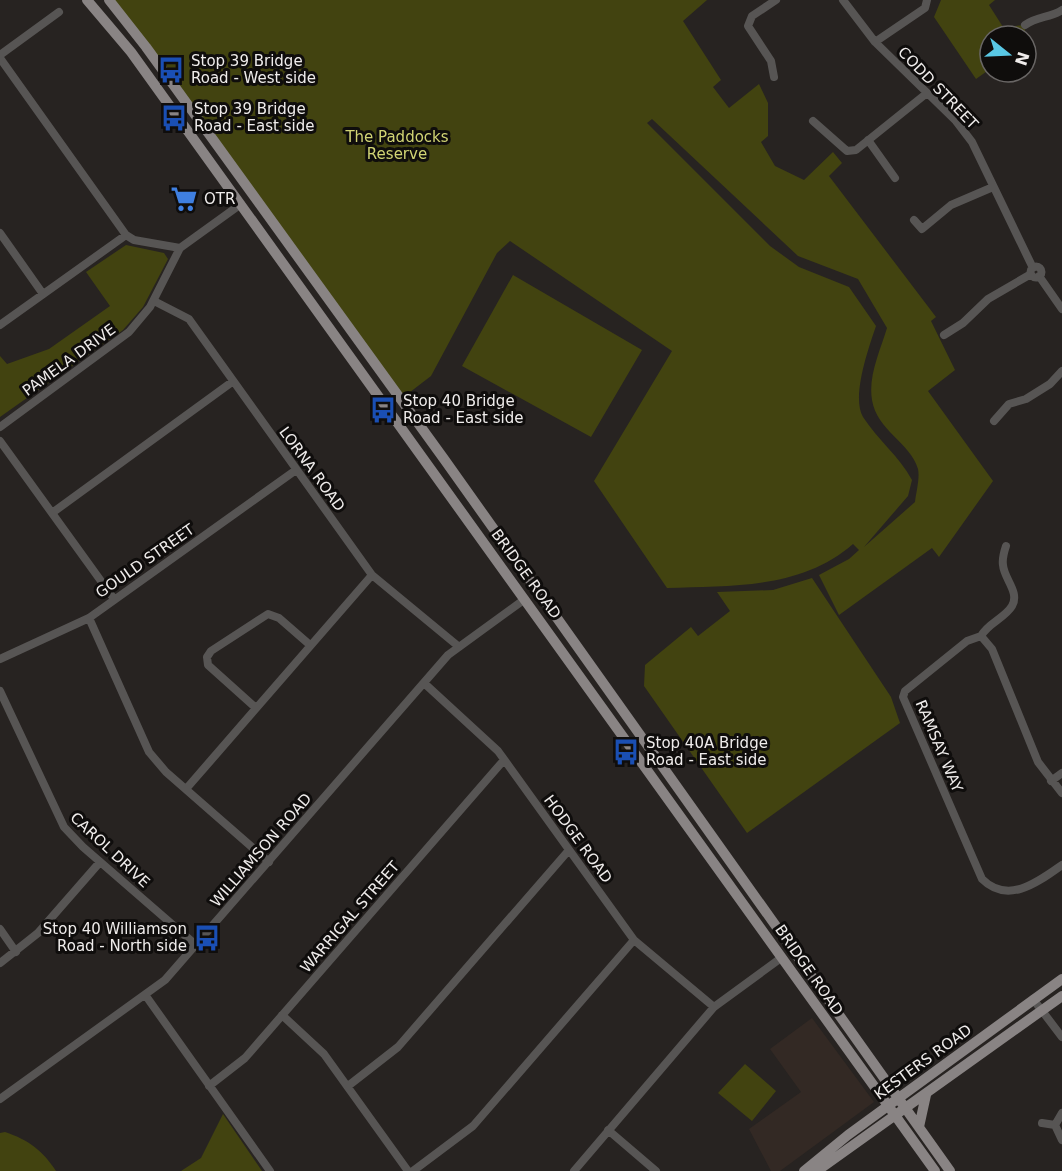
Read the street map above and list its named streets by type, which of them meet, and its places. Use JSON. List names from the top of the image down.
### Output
{
  "streets": {
    "main road": ["BRIDGE ROAD", "KESTERS ROAD"],
    "street": [
      "CODD STREET",
      "PAMELA DRIVE",
      "LORNA ROAD",
      "GOULD STREET",
      "RAMSAY WAY",
      "HODGE ROAD",
      "CAROL DRIVE",
      "WILLIAMSON ROAD",
      "WARRIGAL STREET"
    ]
  },
  "crossings": [
    ["PAMELA DRIVE", "LORNA ROAD"],
    ["PAMELA DRIVE", "BRIDGE ROAD"],
    ["LORNA ROAD", "GOULD STREET"],
    ["LORNA ROAD", "WILLIAMSON ROAD"],
    ["BRIDGE ROAD", "WILLIAMSON ROAD"],
    ["BRIDGE ROAD", "KESTERS ROAD"],
    ["HODGE ROAD", "WILLIAMSON ROAD"],
    ["HODGE ROAD", "WARRIGAL STREET"],
    ["CAROL DRIVE", "WILLIAMSON ROAD"]
  ],
  "parks": ["The Paddocks Reserve"],
  "places": {
    "bus stop": [
      "Stop 39 Bridge Road - West side",
      "Stop 39 Bridge Road - East side",
      "Stop 40 Bridge Road - East side",
      "Stop 40A Bridge Road - East side",
      "Stop 40 Williamson Road - North side"
    ],
    "supermarket": ["OTR"]
  },
  "north": "right"
}
